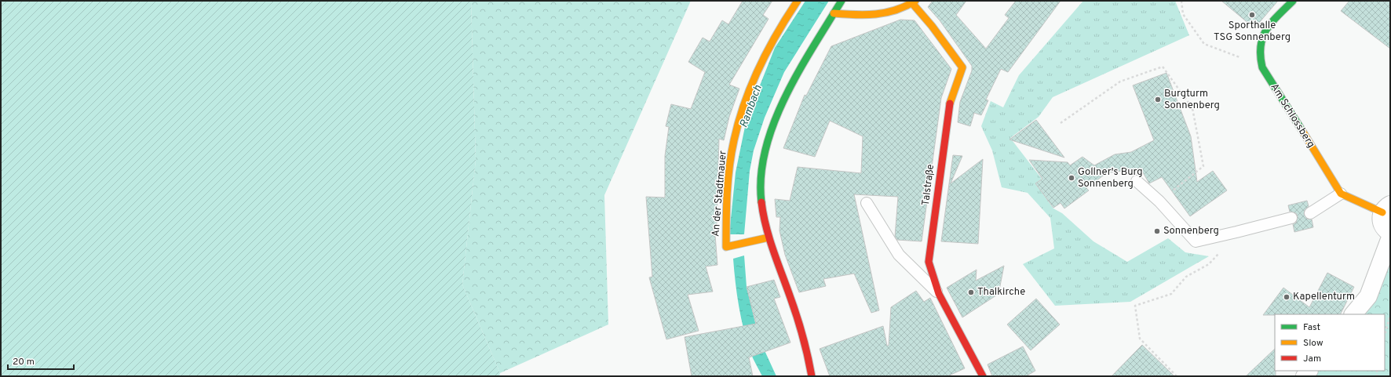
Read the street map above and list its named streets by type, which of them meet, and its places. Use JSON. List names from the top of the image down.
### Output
{
  "streets": {
    "street": ["Am Schlossberg", "Talstraße", "An der Stadtmauer"]
  },
  "water": ["Rambach"],
  "places": [
    "Sporthalle TSG Sonnenberg",
    "Burgturm Sonnenberg",
    "Gollner's Burg Sonnenberg",
    "Sonnenberg",
    "Thalkirche",
    "Kapellenturm"
  ],
  "legend": ["Fast", "Slow", "Jam"],
  "scale_bar": "20 m"
}
